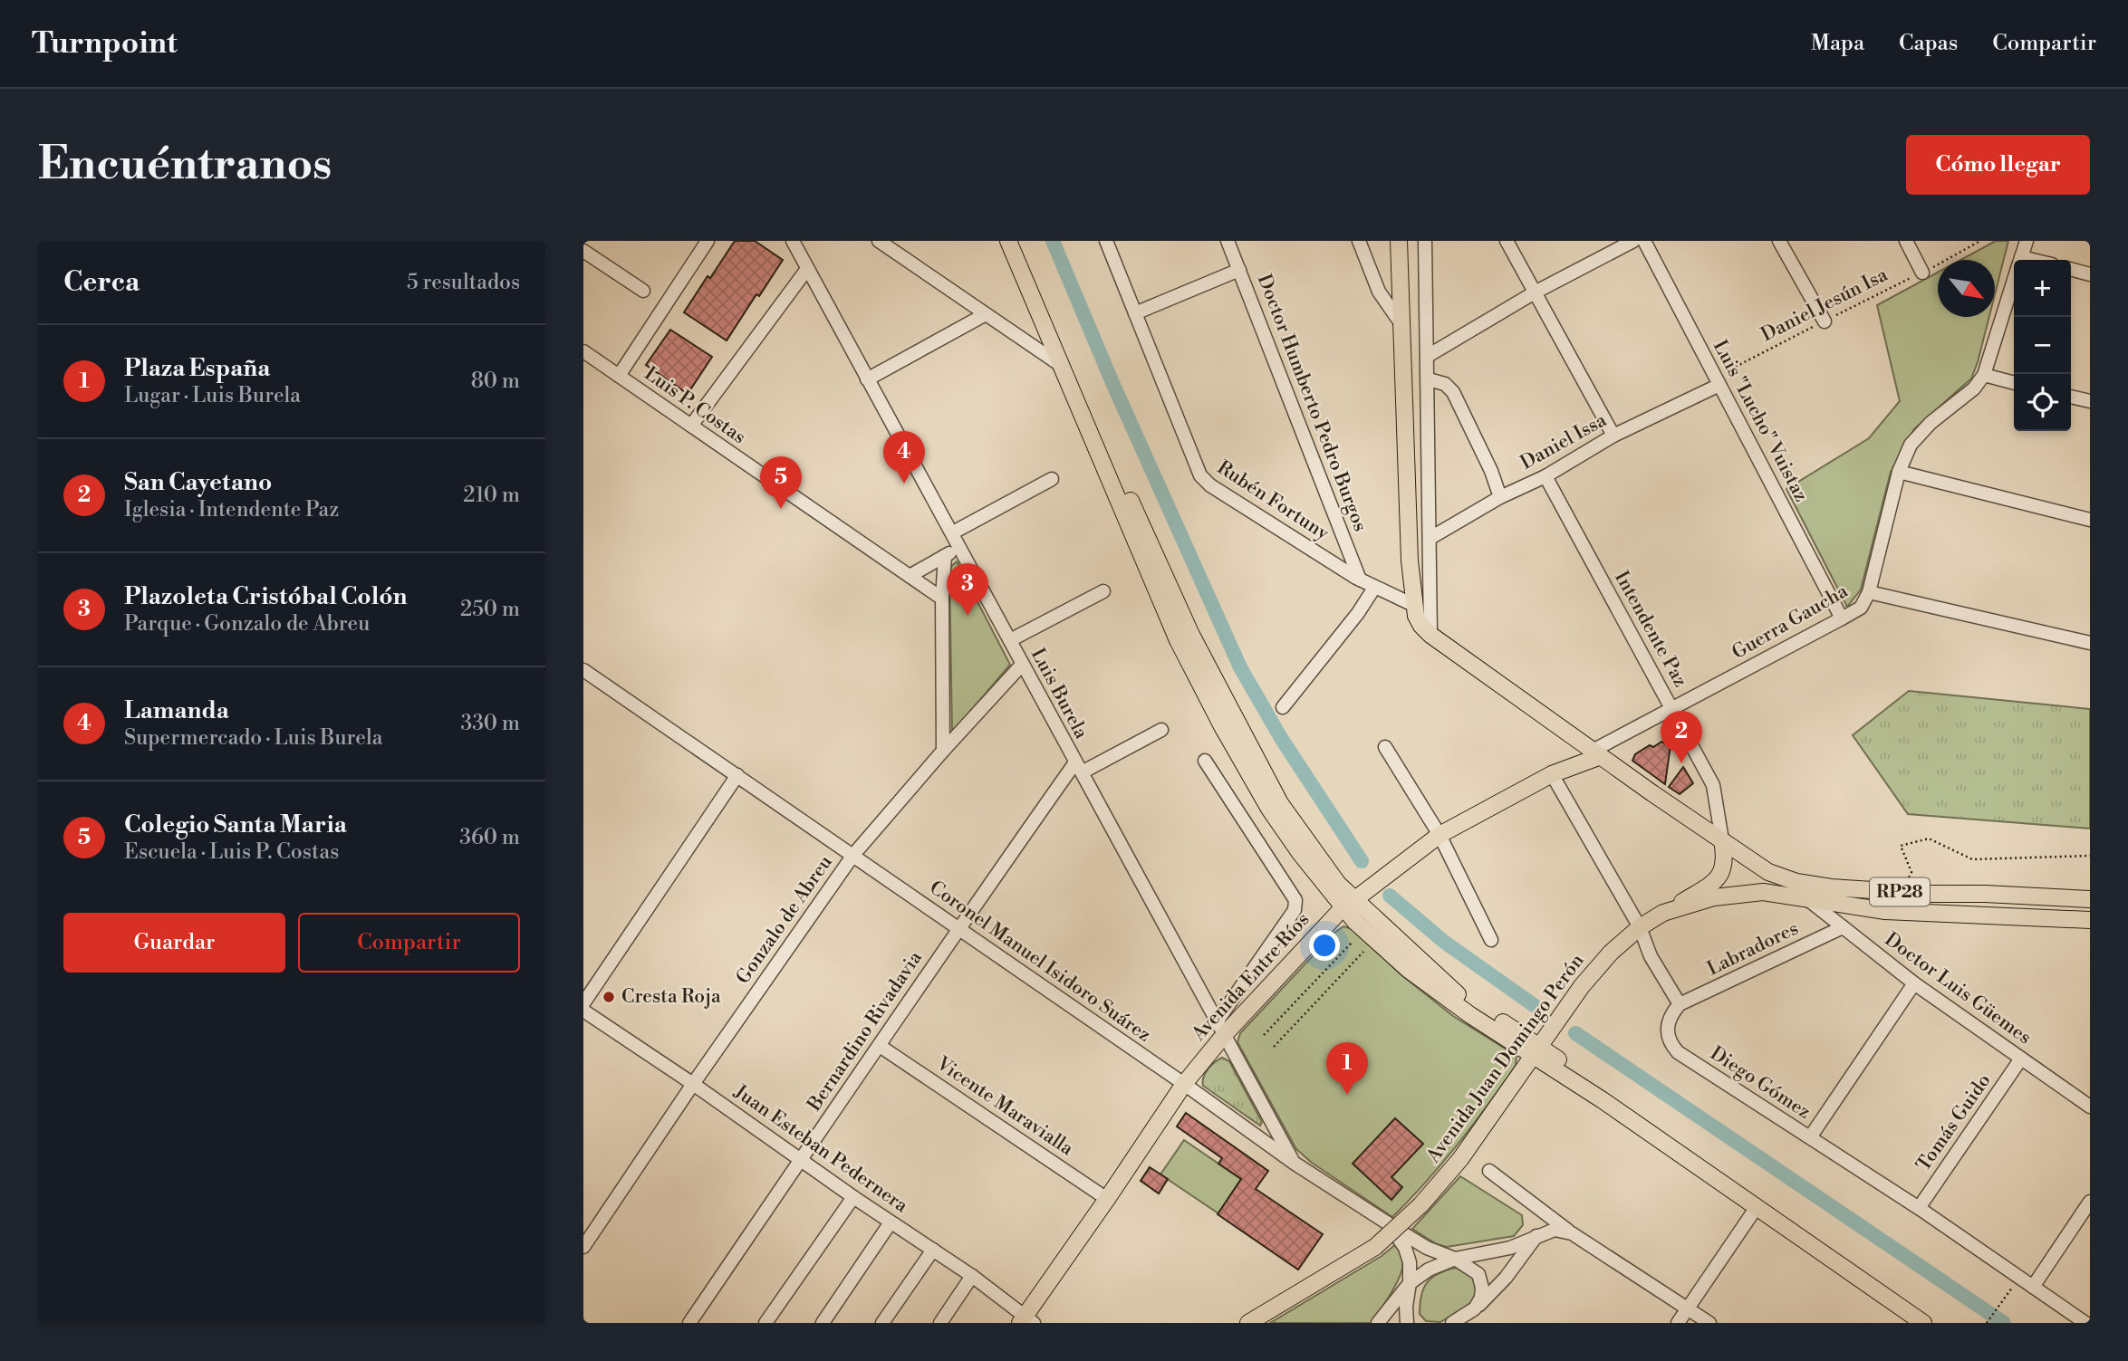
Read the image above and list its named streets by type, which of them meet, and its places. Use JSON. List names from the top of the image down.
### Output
{
  "streets": {
    "main road": ["RP28", "Avenida Entre Ríos", "Avenida Juan Domingo Perón"],
    "street": [
      "Doctor Humberto Pedro Burgos",
      "Luis P. Costas",
      "Luis \"Lucho\" Vuistaz",
      "Daniel Issa",
      "Rubén Fortuny",
      "Guerra Gaucha",
      "Intendente Paz",
      "Luis Burela",
      "Gonzalo de Abreu",
      "Labradores",
      "Coronel Manuel Isidoro Suárez",
      "Doctor Luis Güemes",
      "Bernardino Rivadavia",
      "Diego Gómez",
      "Vicente Maravialla",
      "Tomás Guido",
      "Juan Esteban Pedernera"
    ],
    "path": ["Daniel Jesún Isa"]
  },
  "crossings": [
    ["Daniel Jesún Isa", "Luis \"Lucho\" Vuistaz"],
    ["Daniel Jesún Isa", "Daniel Issa"],
    ["Doctor Humberto Pedro Burgos", "Rubén Fortuny"],
    ["Luis \"Lucho\" Vuistaz", "Daniel Issa"],
    ["Luis \"Lucho\" Vuistaz", "Guerra Gaucha"],
    ["Daniel Issa", "Intendente Paz"],
    ["Guerra Gaucha", "Intendente Paz"],
    ["Guerra Gaucha", "Avenida Entre Ríos"],
    ["Intendente Paz", "RP28"],
    ["Luis Burela", "Gonzalo de Abreu"],
    ["Luis Burela", "Coronel Manuel Isidoro Suárez"],
    ["Luis Burela", "Avenida Entre Ríos"],
    ["Luis Burela", "Bernardino Rivadavia"],
    ["Gonzalo de Abreu", "Coronel Manuel Isidoro Suárez"],
    ["Gonzalo de Abreu", "Juan Esteban Pedernera"],
    ["Labradores", "Doctor Luis Güemes"],
    ["Labradores", "Diego Gómez"],
    ["Coronel Manuel Isidoro Suárez", "Avenida Entre Ríos"],
    ["Coronel Manuel Isidoro Suárez", "Bernardino Rivadavia"],
    ["Avenida Entre Ríos", "Vicente Maravialla"],
    ["Avenida Entre Ríos", "Juan Esteban Pedernera"],
    ["Doctor Luis Güemes", "Avenida Juan Domingo Perón"],
    ["Doctor Luis Güemes", "Tomás Guido"],
    ["Bernardino Rivadavia", "Vicente Maravialla"],
    ["Bernardino Rivadavia", "Juan Esteban Pedernera"],
    ["Diego Gómez", "Tomás Guido"]
  ],
  "places": ["Cresta Roja"],
  "north": "bottom right",
  "page": {
    "header": "Turnpoint",
    "nav": ["Mapa", "Capas", "Compartir"],
    "buttons": [
      "Cómo llegar",
      ["Guardar", "Compartir"]
    ],
    "title": "Encuéntranos",
    "heading": ["Cerca", "5 resultados"],
    "map_buttons": ["+", "−"],
    "list": [
      {
        "mark": "1",
        "name": "Plaza España",
        "note": "Lugar · Luis Burela",
        "value": "80 m"
      },
      {
        "mark": "2",
        "name": "San Cayetano",
        "note": "Iglesia · Intendente Paz",
        "value": "210 m"
      },
      {
        "mark": "3",
        "name": "Plazoleta Cristóbal Colón",
        "note": "Parque · Gonzalo de Abreu",
        "value": "250 m"
      },
      {
        "mark": "4",
        "name": "Lamanda",
        "note": "Supermercado · Luis Burela",
        "value": "330 m"
      },
      {
        "mark": "5",
        "name": "Colegio Santa Maria",
        "note": "Escuela · Luis P. Costas",
        "value": "360 m"
      }
    ],
    "pins": [
      "4",
      "5",
      "3",
      "2",
      "1"
    ]
  }
}
